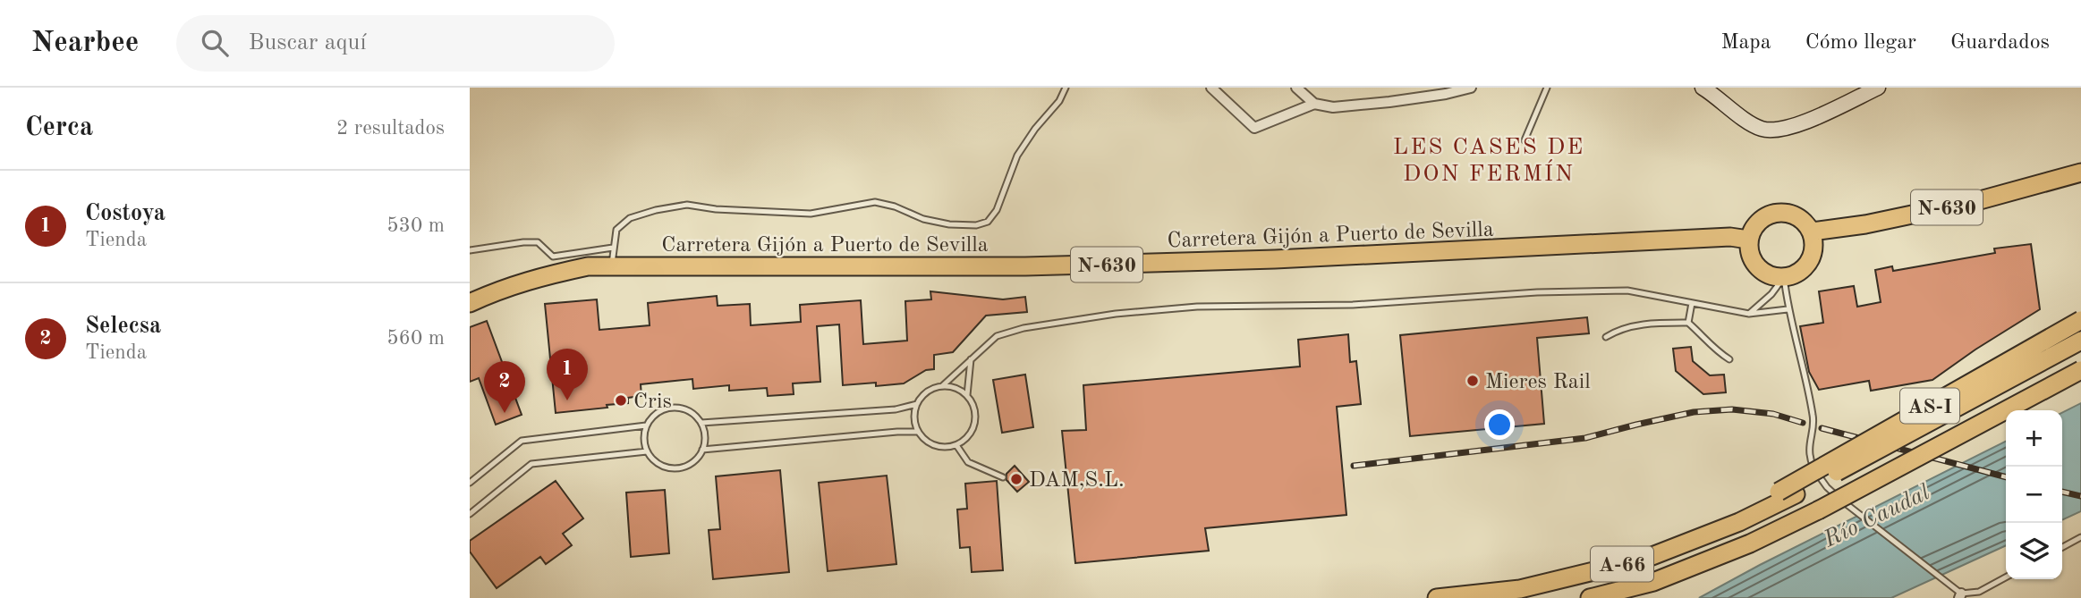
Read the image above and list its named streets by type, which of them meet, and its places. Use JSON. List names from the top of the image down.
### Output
{
  "streets": {
    "highway": [
      "N-630",
      "Carretera Gijón a Puerto de Sevilla",
      "AS-I",
      "A-66"
    ]
  },
  "crossings": [
    ["N-630", "Carretera Gijón a Puerto de Sevilla"],
    ["AS-I", "A-66"]
  ],
  "districts": ["LES CASES DE DON FERMÍN"],
  "water": ["Río Caudal"],
  "places": ["Mieres Rail", "Cris", "DAM,S.L."],
  "page": {
    "header": "Nearbee",
    "search": "Buscar aquí",
    "nav": ["Mapa", "Cómo llegar", "Guardados"],
    "heading": ["Cerca", "2 resultados"],
    "list": [
      {
        "mark": "1",
        "name": "Costoya",
        "note": "Tienda",
        "value": "530 m"
      },
      {
        "mark": "2",
        "name": "Selecsa",
        "note": "Tienda",
        "value": "560 m"
      }
    ],
    "pins": ["1", "2"],
    "map_buttons": ["+", "−"]
  }
}
